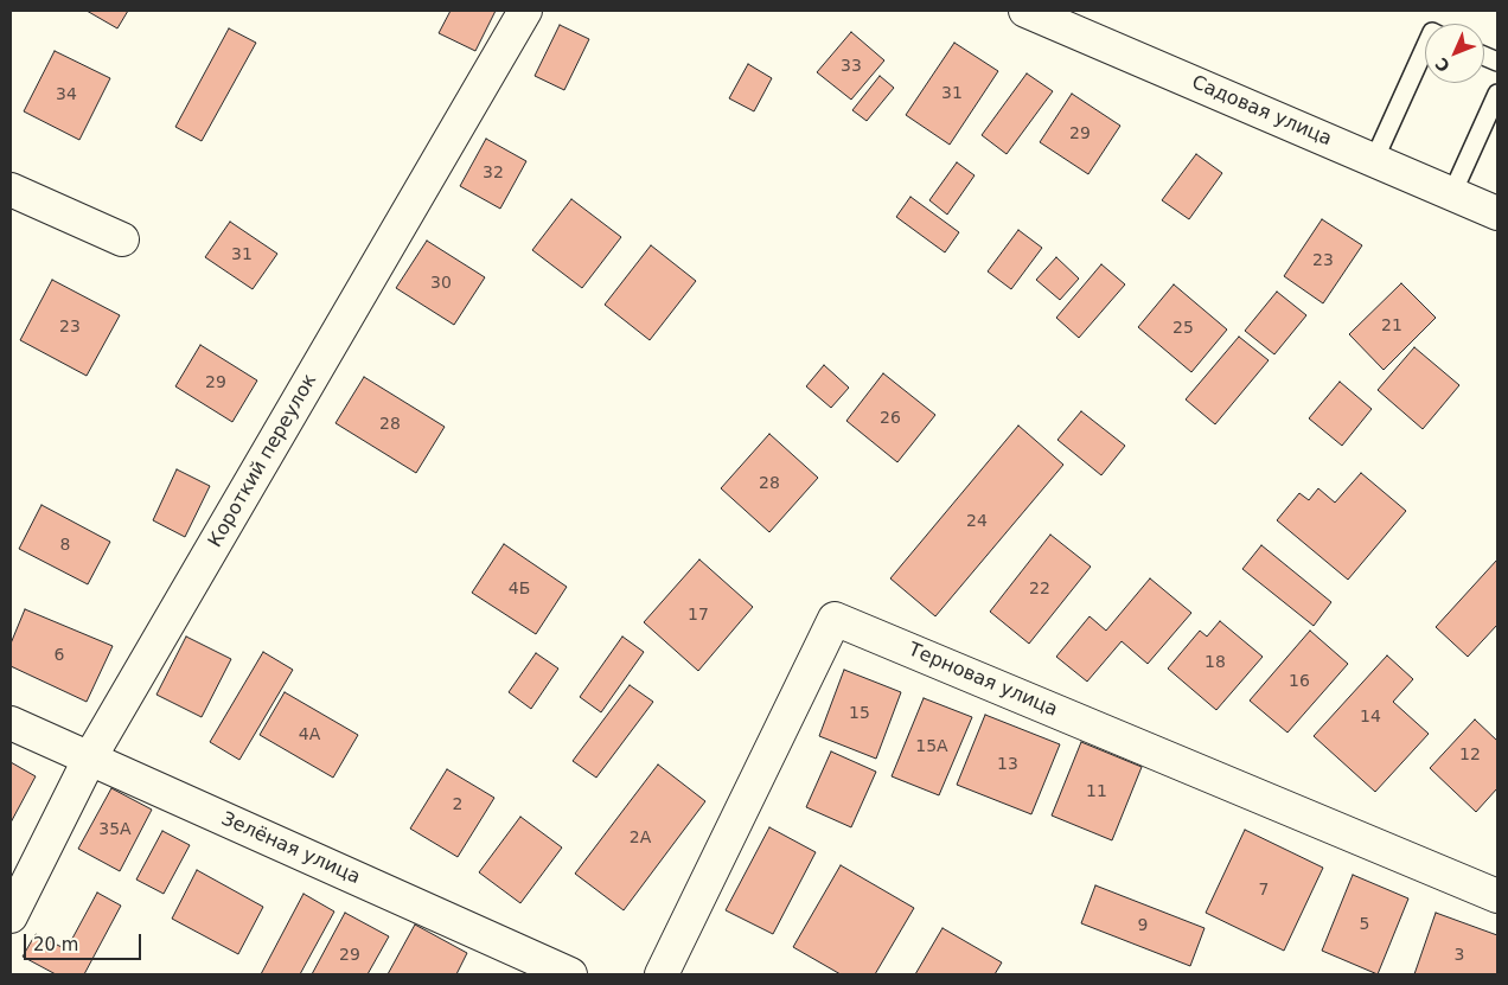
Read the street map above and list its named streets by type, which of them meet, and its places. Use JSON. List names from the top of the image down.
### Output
{
  "streets": {
    "street": [
      "Садовая улица",
      "Короткий переулок",
      "Терновая улица",
      "Зелёная улица"
    ]
  },
  "crossings": [
    ["Короткий переулок", "Зелёная улица"]
  ],
  "house_numbers": [
    "33",
    "31",
    "34",
    "29",
    "32",
    "31",
    "23",
    "30",
    "21",
    "23",
    "25",
    "29",
    "26",
    "28",
    "28",
    "24",
    "8",
    "4Б",
    "22",
    "17",
    "6",
    "18",
    "16",
    "15",
    "14",
    "4А",
    "15А",
    "12",
    "13",
    "11",
    "2",
    "35А",
    "2А",
    "7",
    "5",
    "9",
    "29",
    "3"
  ],
  "scale_bar": "20 m",
  "north": "bottom left"
}
